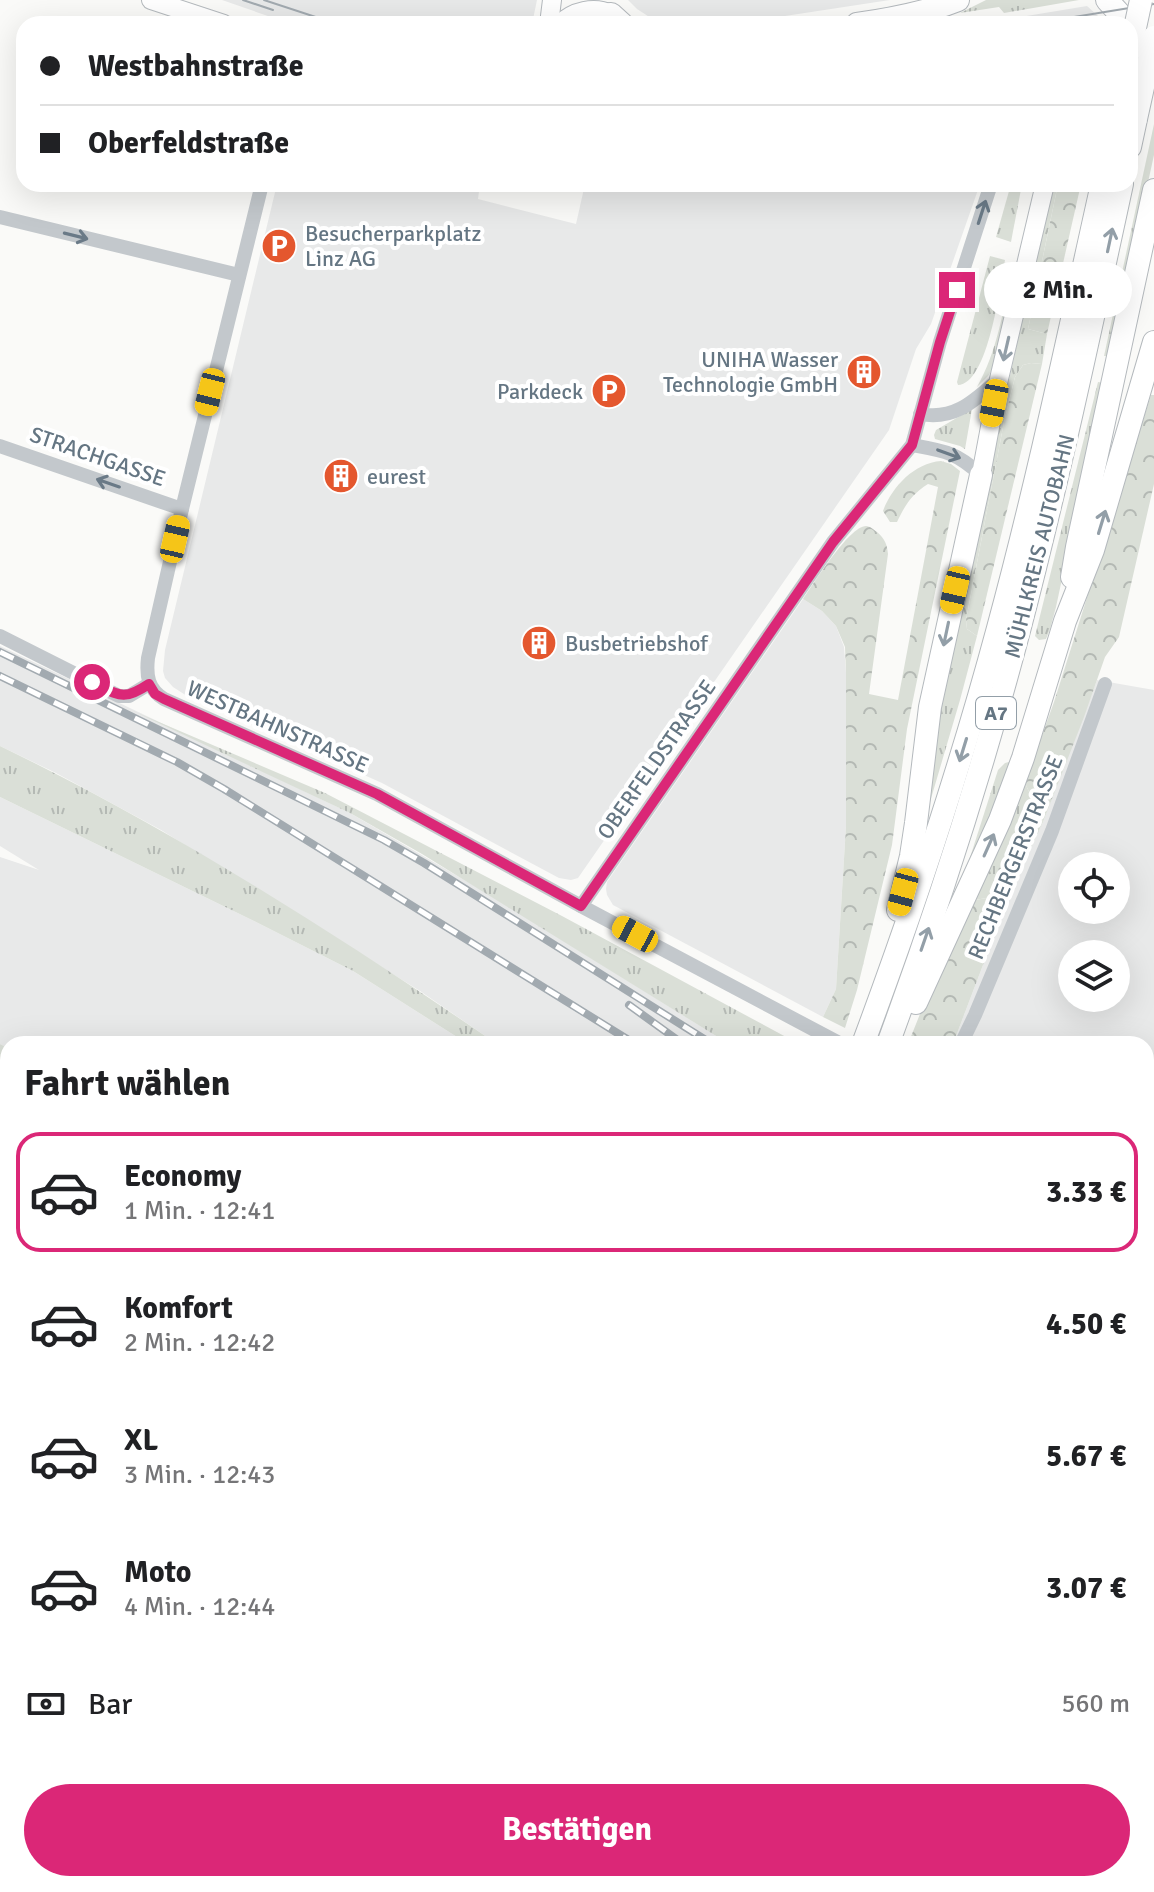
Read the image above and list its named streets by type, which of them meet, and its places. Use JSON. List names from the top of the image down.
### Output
{
  "streets": {
    "highway": ["MÜHLKREIS AUTOBAHN", "A7"],
    "street": [
      "STRACHGASSE",
      "WESTBAHNSTRASSE",
      "OBERFELDSTRASSE",
      "RECHBERGERSTRASSE"
    ]
  },
  "crossings": [
    ["WESTBAHNSTRASSE", "OBERFELDSTRASSE"]
  ],
  "one_way": ["STRACHGASSE"],
  "places": {
    "parking": ["Besucherparkplatz Linz AG", "Parkdeck"],
    "building": ["UNIHA Wasser Technologie GmbH", "eurest", "Busbetriebshof"]
  },
  "page": {
    "banner": ["Westbahnstraße", "Oberfeldstraße"],
    "bubble": "2 Min.",
    "heading": "Fahrt wählen",
    "list": [
      {
        "name": "Economy",
        "note": "1 Min. · 12:41",
        "value": "3.33 €"
      },
      {
        "name": "Komfort",
        "note": "2 Min. · 12:42",
        "value": "4.50 €"
      },
      {
        "name": "XL",
        "note": "3 Min. · 12:43",
        "value": "5.67 €"
      },
      {
        "name": "Moto",
        "note": "4 Min. · 12:44",
        "value": "3.07 €"
      }
    ],
    "pay": ["Bar", "560 m"],
    "buttons": "Bestätigen"
  }
}
